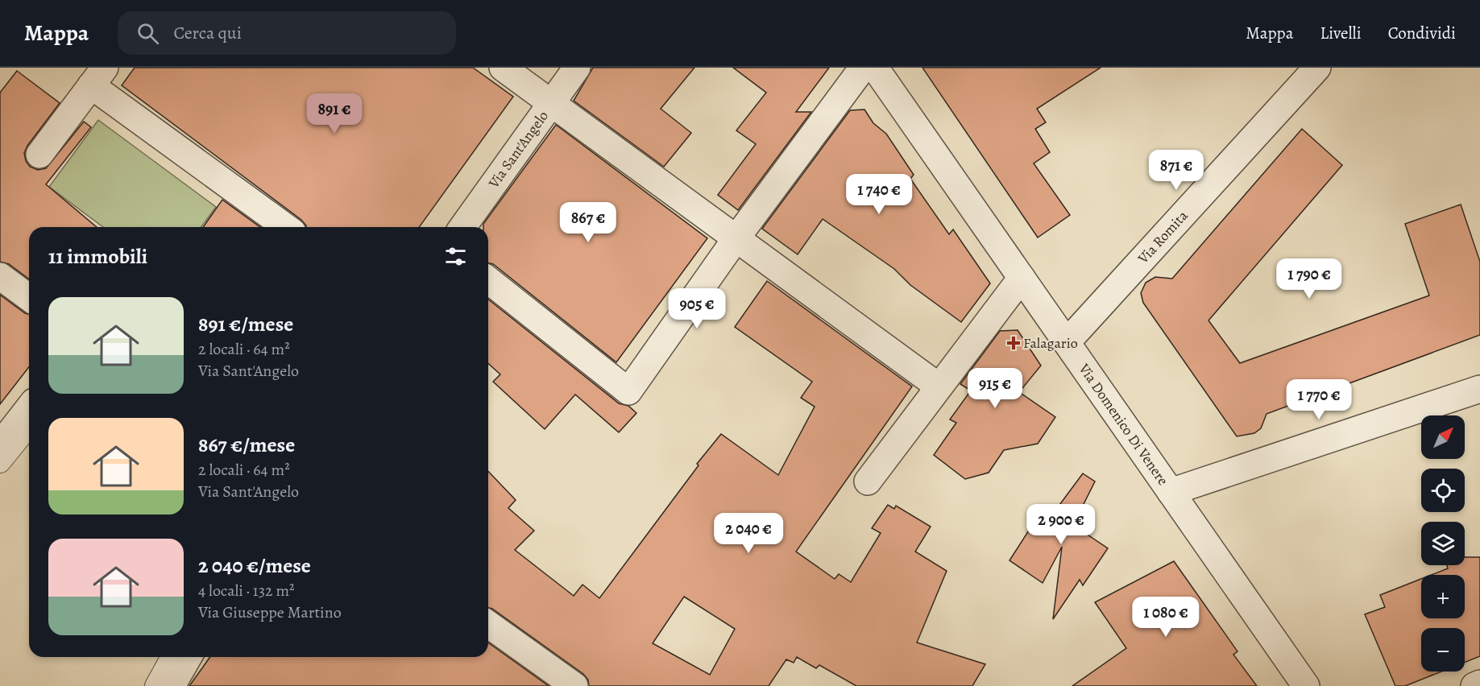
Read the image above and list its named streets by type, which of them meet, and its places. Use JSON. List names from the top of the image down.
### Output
{
  "streets": {
    "street": ["Via Sant'Angelo", "Via Romita", "Via Domenico Di Venere"]
  },
  "crossings": [
    ["Via Romita", "Via Domenico Di Venere"]
  ],
  "places": {
    "health": ["Falagario"]
  },
  "north": "top right",
  "page": {
    "header": "Mappa",
    "search": "Cerca qui",
    "nav": ["Mappa", "Livelli", "Condividi"],
    "price": [
      "891 €",
      "871 €",
      "1 740 €",
      "867 €",
      "1 790 €",
      "905 €",
      "915 €",
      "1 770 €",
      "2 900 €",
      "2 040 €",
      "1 080 €"
    ],
    "heading": "11 immobili",
    "list": [
      {
        "name": "891 €/mese",
        "note": "2 locali · 64 m² · Via Sant'Angelo"
      },
      {
        "name": "867 €/mese",
        "note": "2 locali · 64 m² · Via Sant'Angelo"
      },
      {
        "name": "2 040 €/mese",
        "note": "4 locali · 132 m² · Via Giuseppe Martino"
      }
    ],
    "map_buttons": ["+", "−"]
  }
}
